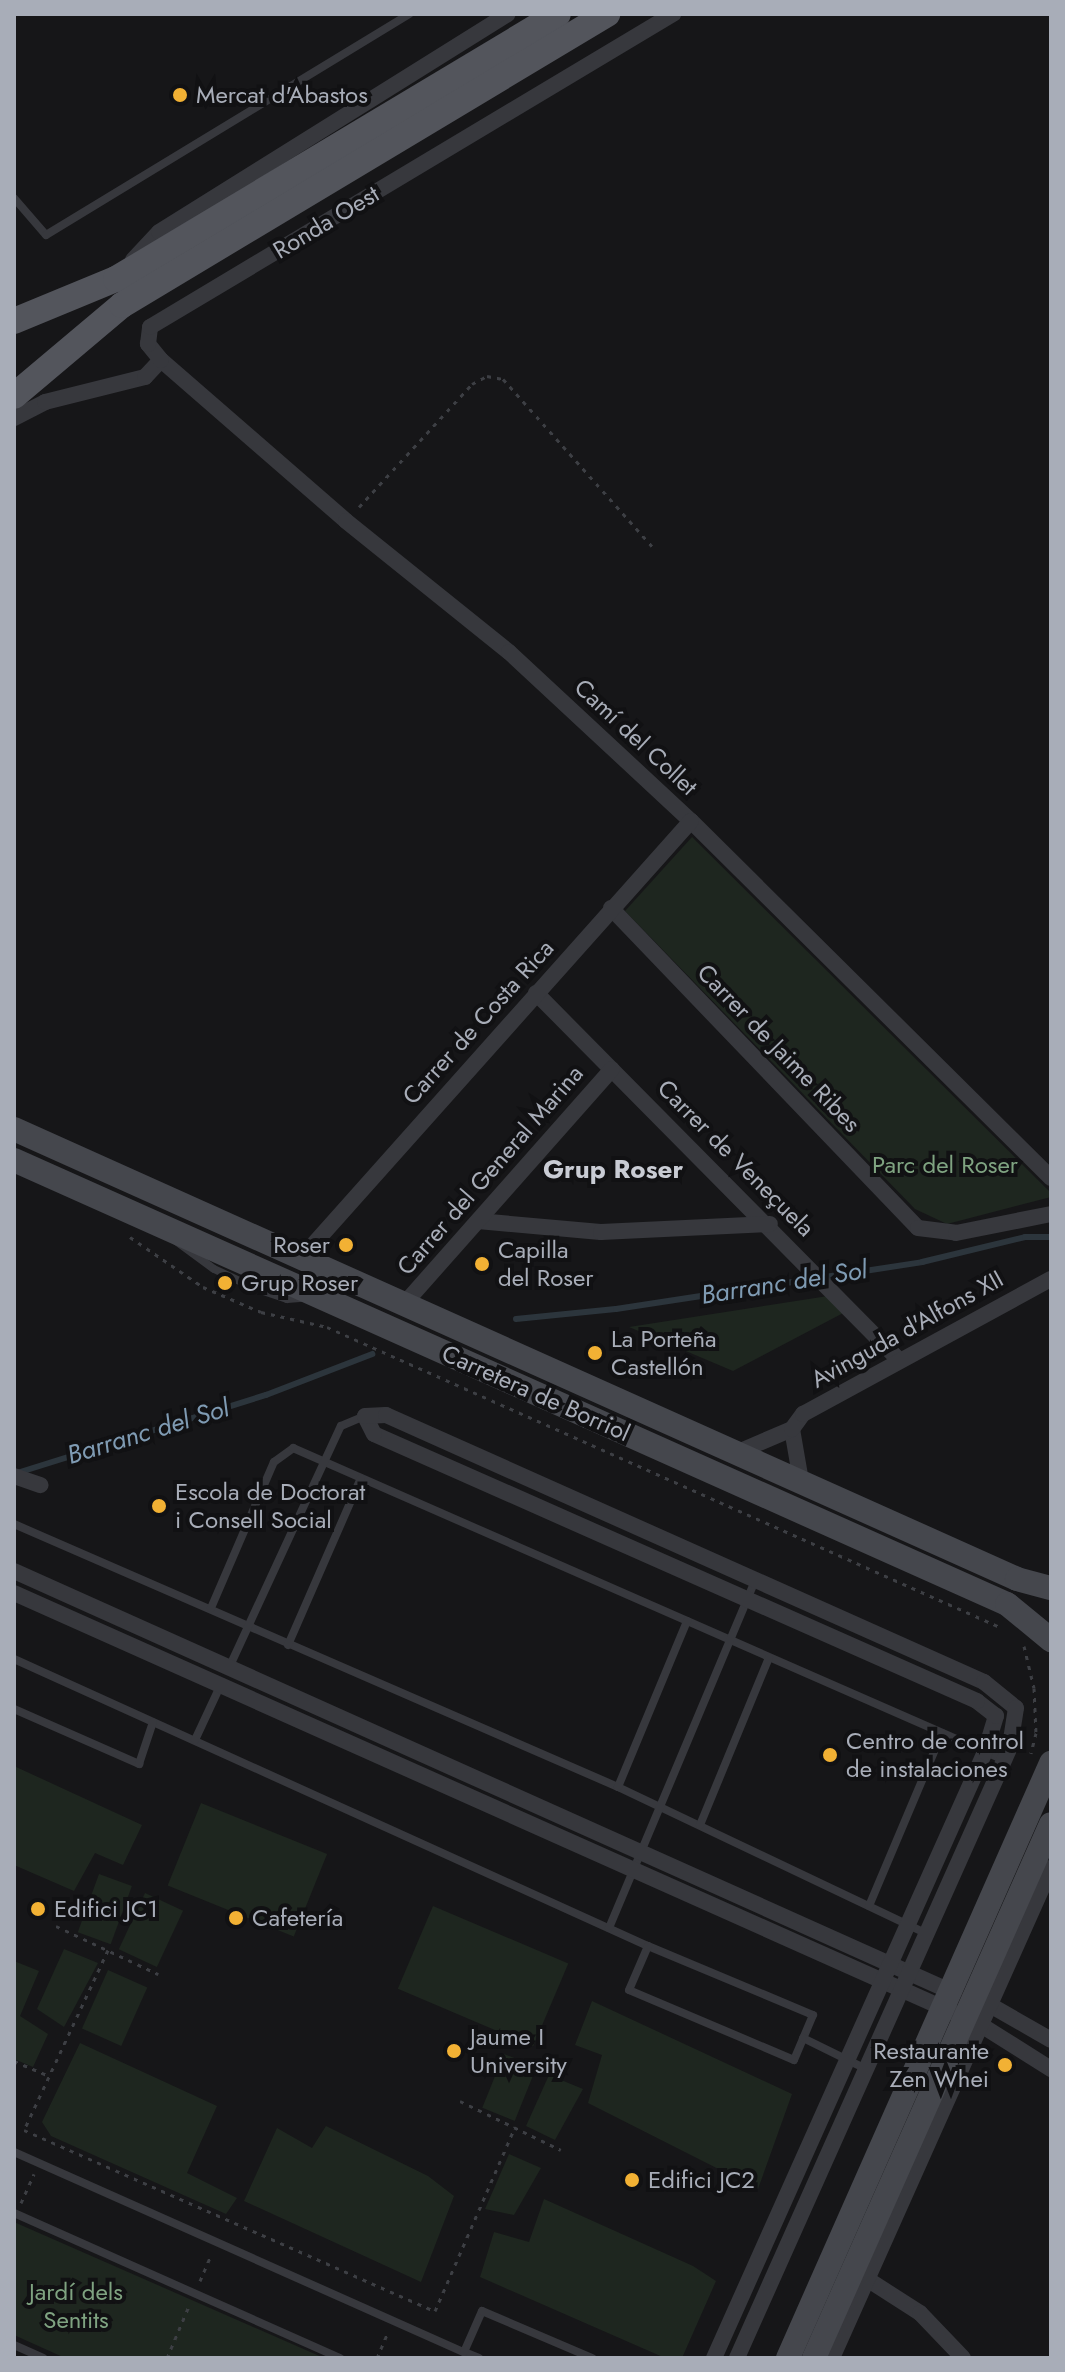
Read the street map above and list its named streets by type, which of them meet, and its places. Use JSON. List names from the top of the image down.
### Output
{
  "streets": {
    "main road": ["Ronda Oest", "Carretera de Borriol"],
    "street": [
      "Camí del Collet",
      "Carrer de Costa Rica",
      "Carrer de Jaime Ribes",
      "Carrer de Veneçuela",
      "Carrer del General Marina",
      "Avinguda d'Alfons XII"
    ]
  },
  "crossings": [
    ["Ronda Oest", "Camí del Collet"],
    ["Camí del Collet", "Carrer de Costa Rica"],
    ["Carrer de Costa Rica", "Carrer de Jaime Ribes"],
    ["Carrer de Costa Rica", "Carrer de Veneçuela"],
    ["Carrer de Costa Rica", "Carretera de Borriol"],
    ["Carrer de Veneçuela", "Carrer del General Marina"],
    ["Carrer de Veneçuela", "Avinguda d'Alfons XII"],
    ["Carrer del General Marina", "Carretera de Borriol"],
    ["Avinguda d'Alfons XII", "Carretera de Borriol"]
  ],
  "districts": ["Grup Roser"],
  "water": ["Barranc del Sol"],
  "parks": ["Parc del Roser", "Jardí dels Sentits"],
  "places": [
    "Mercat d'Abastos",
    "Roser",
    "Capilla del Roser",
    "Grup Roser",
    "La Porteña Castellón",
    "Escola de Doctorat i Consell Social",
    "Centro de control de instalaciones",
    "Edifici JC1",
    "Cafetería",
    "Jaume I University",
    "Restaurante Zen Whei",
    "Edifici JC2"
  ]
}
